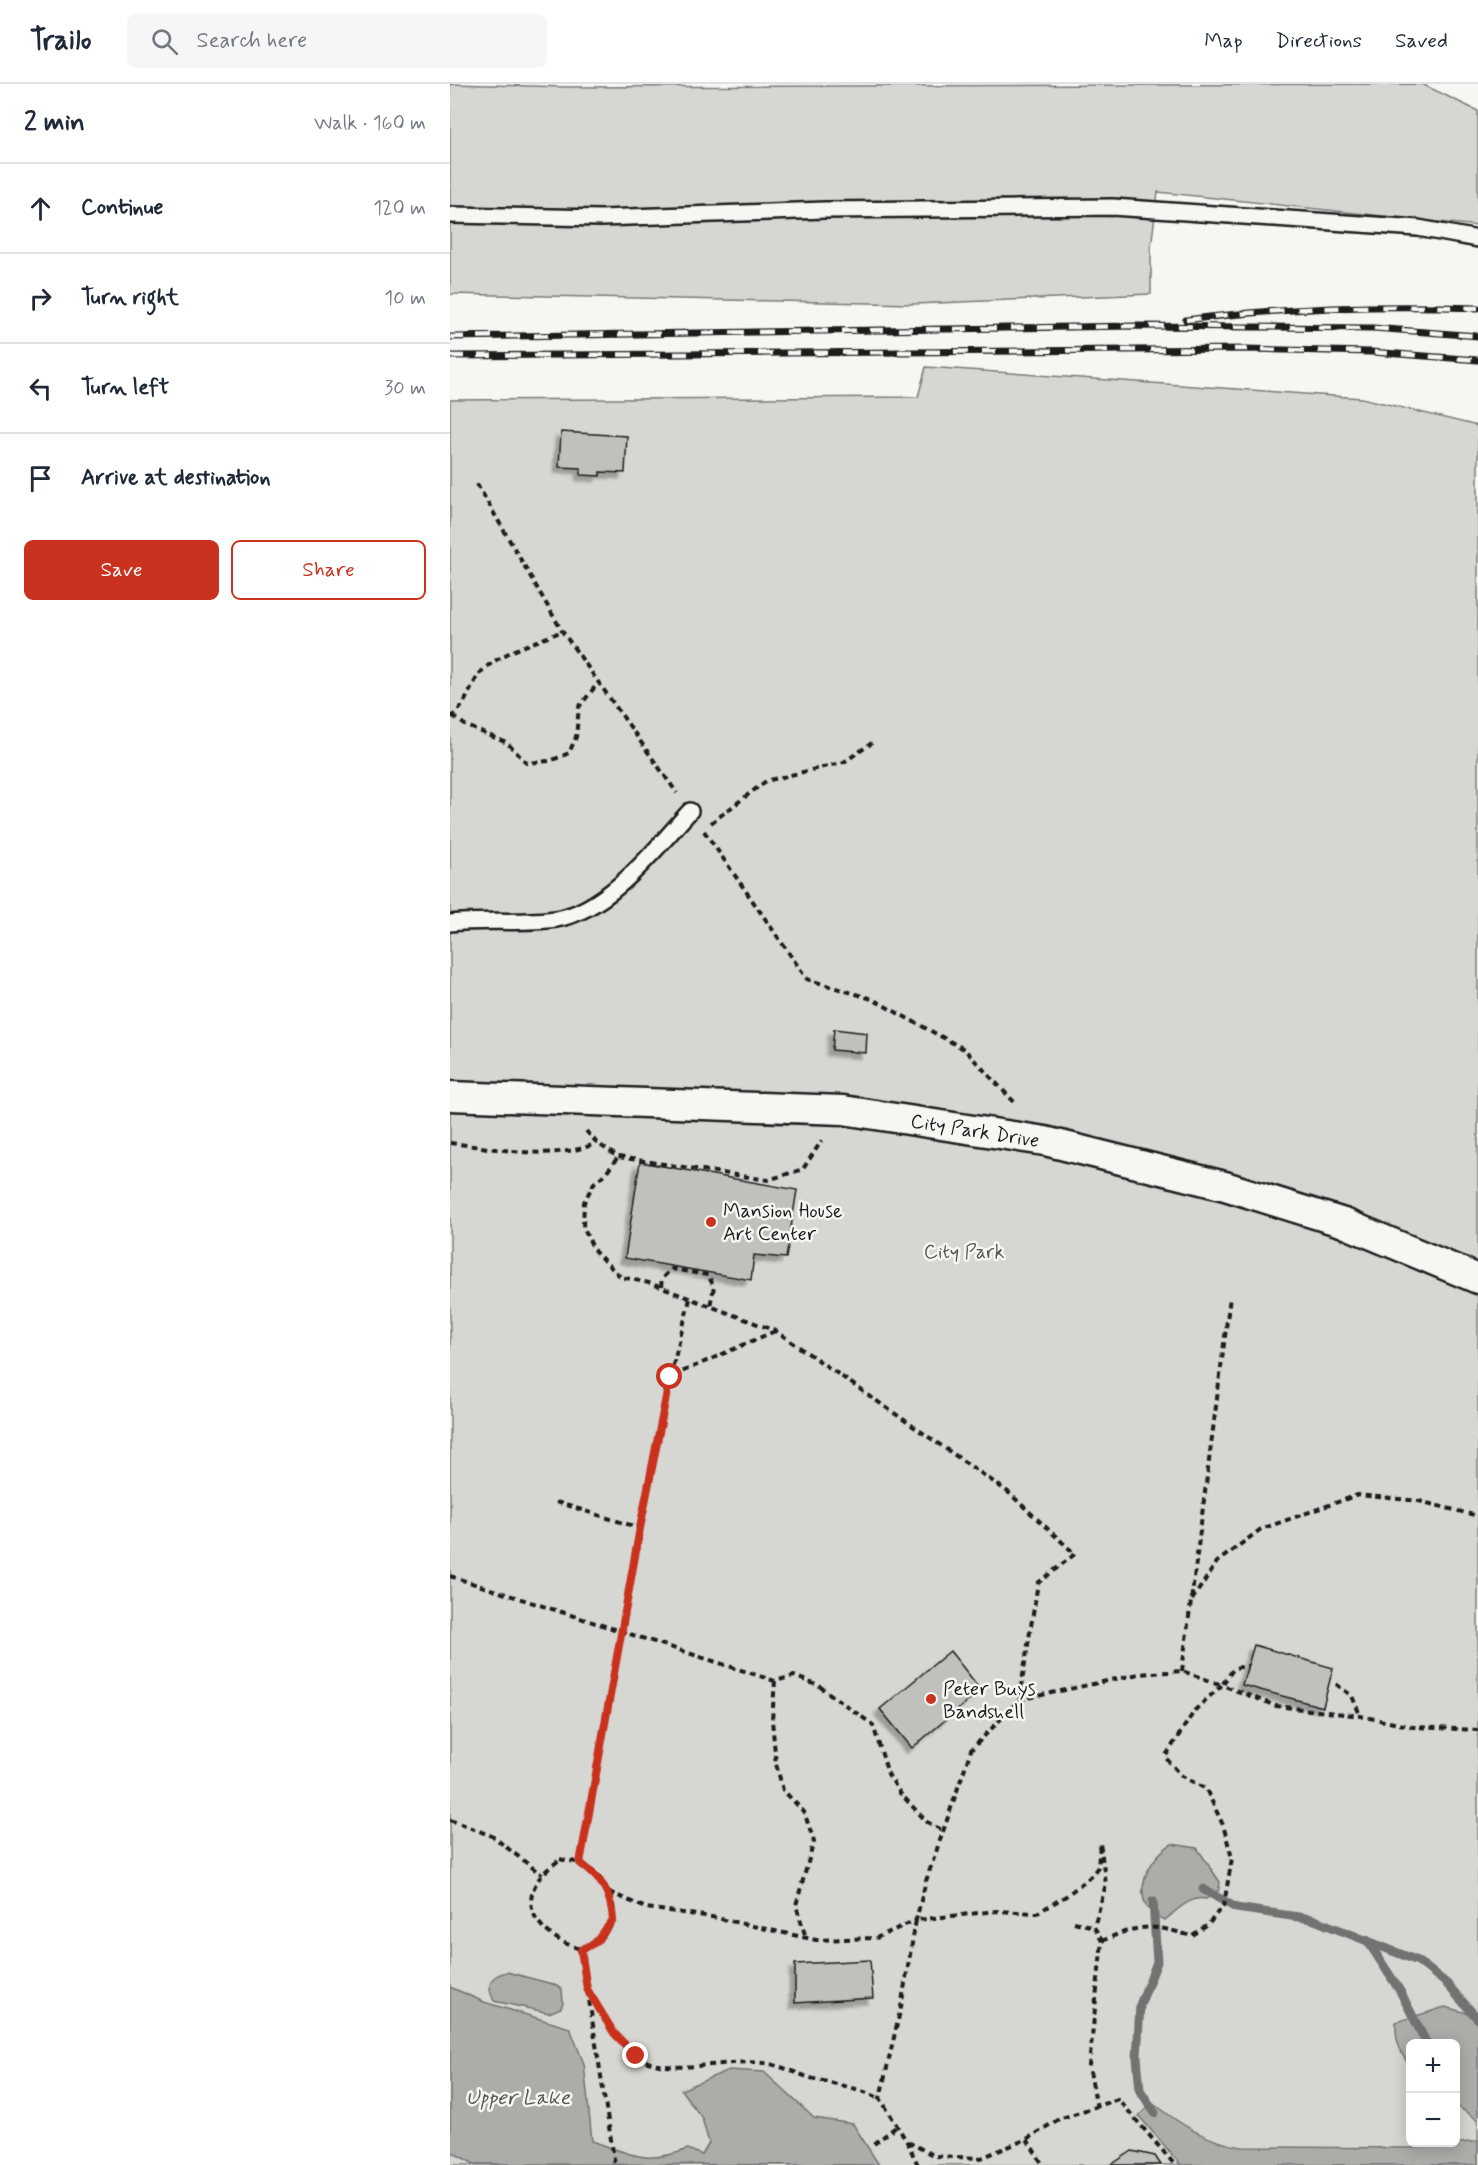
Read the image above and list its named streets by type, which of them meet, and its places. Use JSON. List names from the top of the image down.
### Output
{
  "streets": {
    "street": ["City Park Drive"]
  },
  "water": ["Upper Lake"],
  "parks": ["City Park"],
  "places": ["Mansion House Art Center", "Peter Buys Bandshell"],
  "page": {
    "header": "Trailo",
    "search": "Search here",
    "nav": ["Map", "Directions", "Saved"],
    "heading": ["2 min", "Walk · 160 m"],
    "list": [
      ["Continue", "120 m"],
      ["Turn right", "10 m"],
      ["Turn left", "30 m"],
      "Arrive at destination"
    ],
    "buttons": ["Save", "Share"],
    "map_buttons": ["+", "−"]
  }
}
